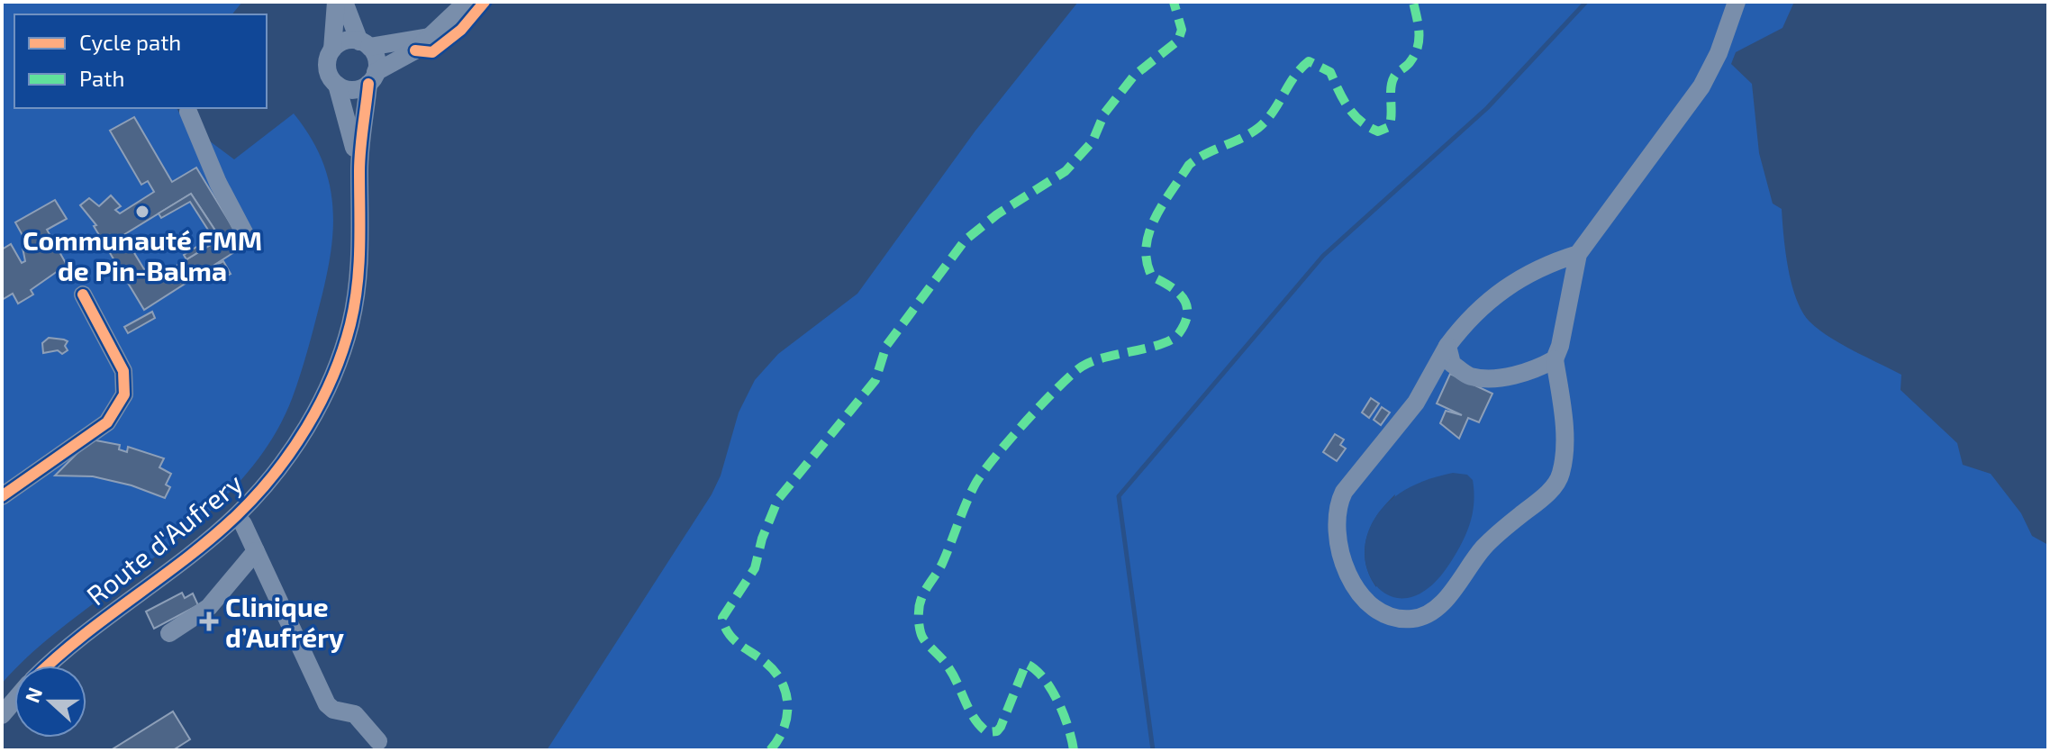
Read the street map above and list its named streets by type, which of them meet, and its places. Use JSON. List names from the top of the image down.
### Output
{
  "streets": {
    "street": ["Route d'Aufrery"]
  },
  "places": {
    "other": ["Communauté FMM de Pin-Balma"],
    "health": ["Clinique d’Aufréry"]
  },
  "legend": ["Cycle path", "Path"],
  "north": "left"
}
